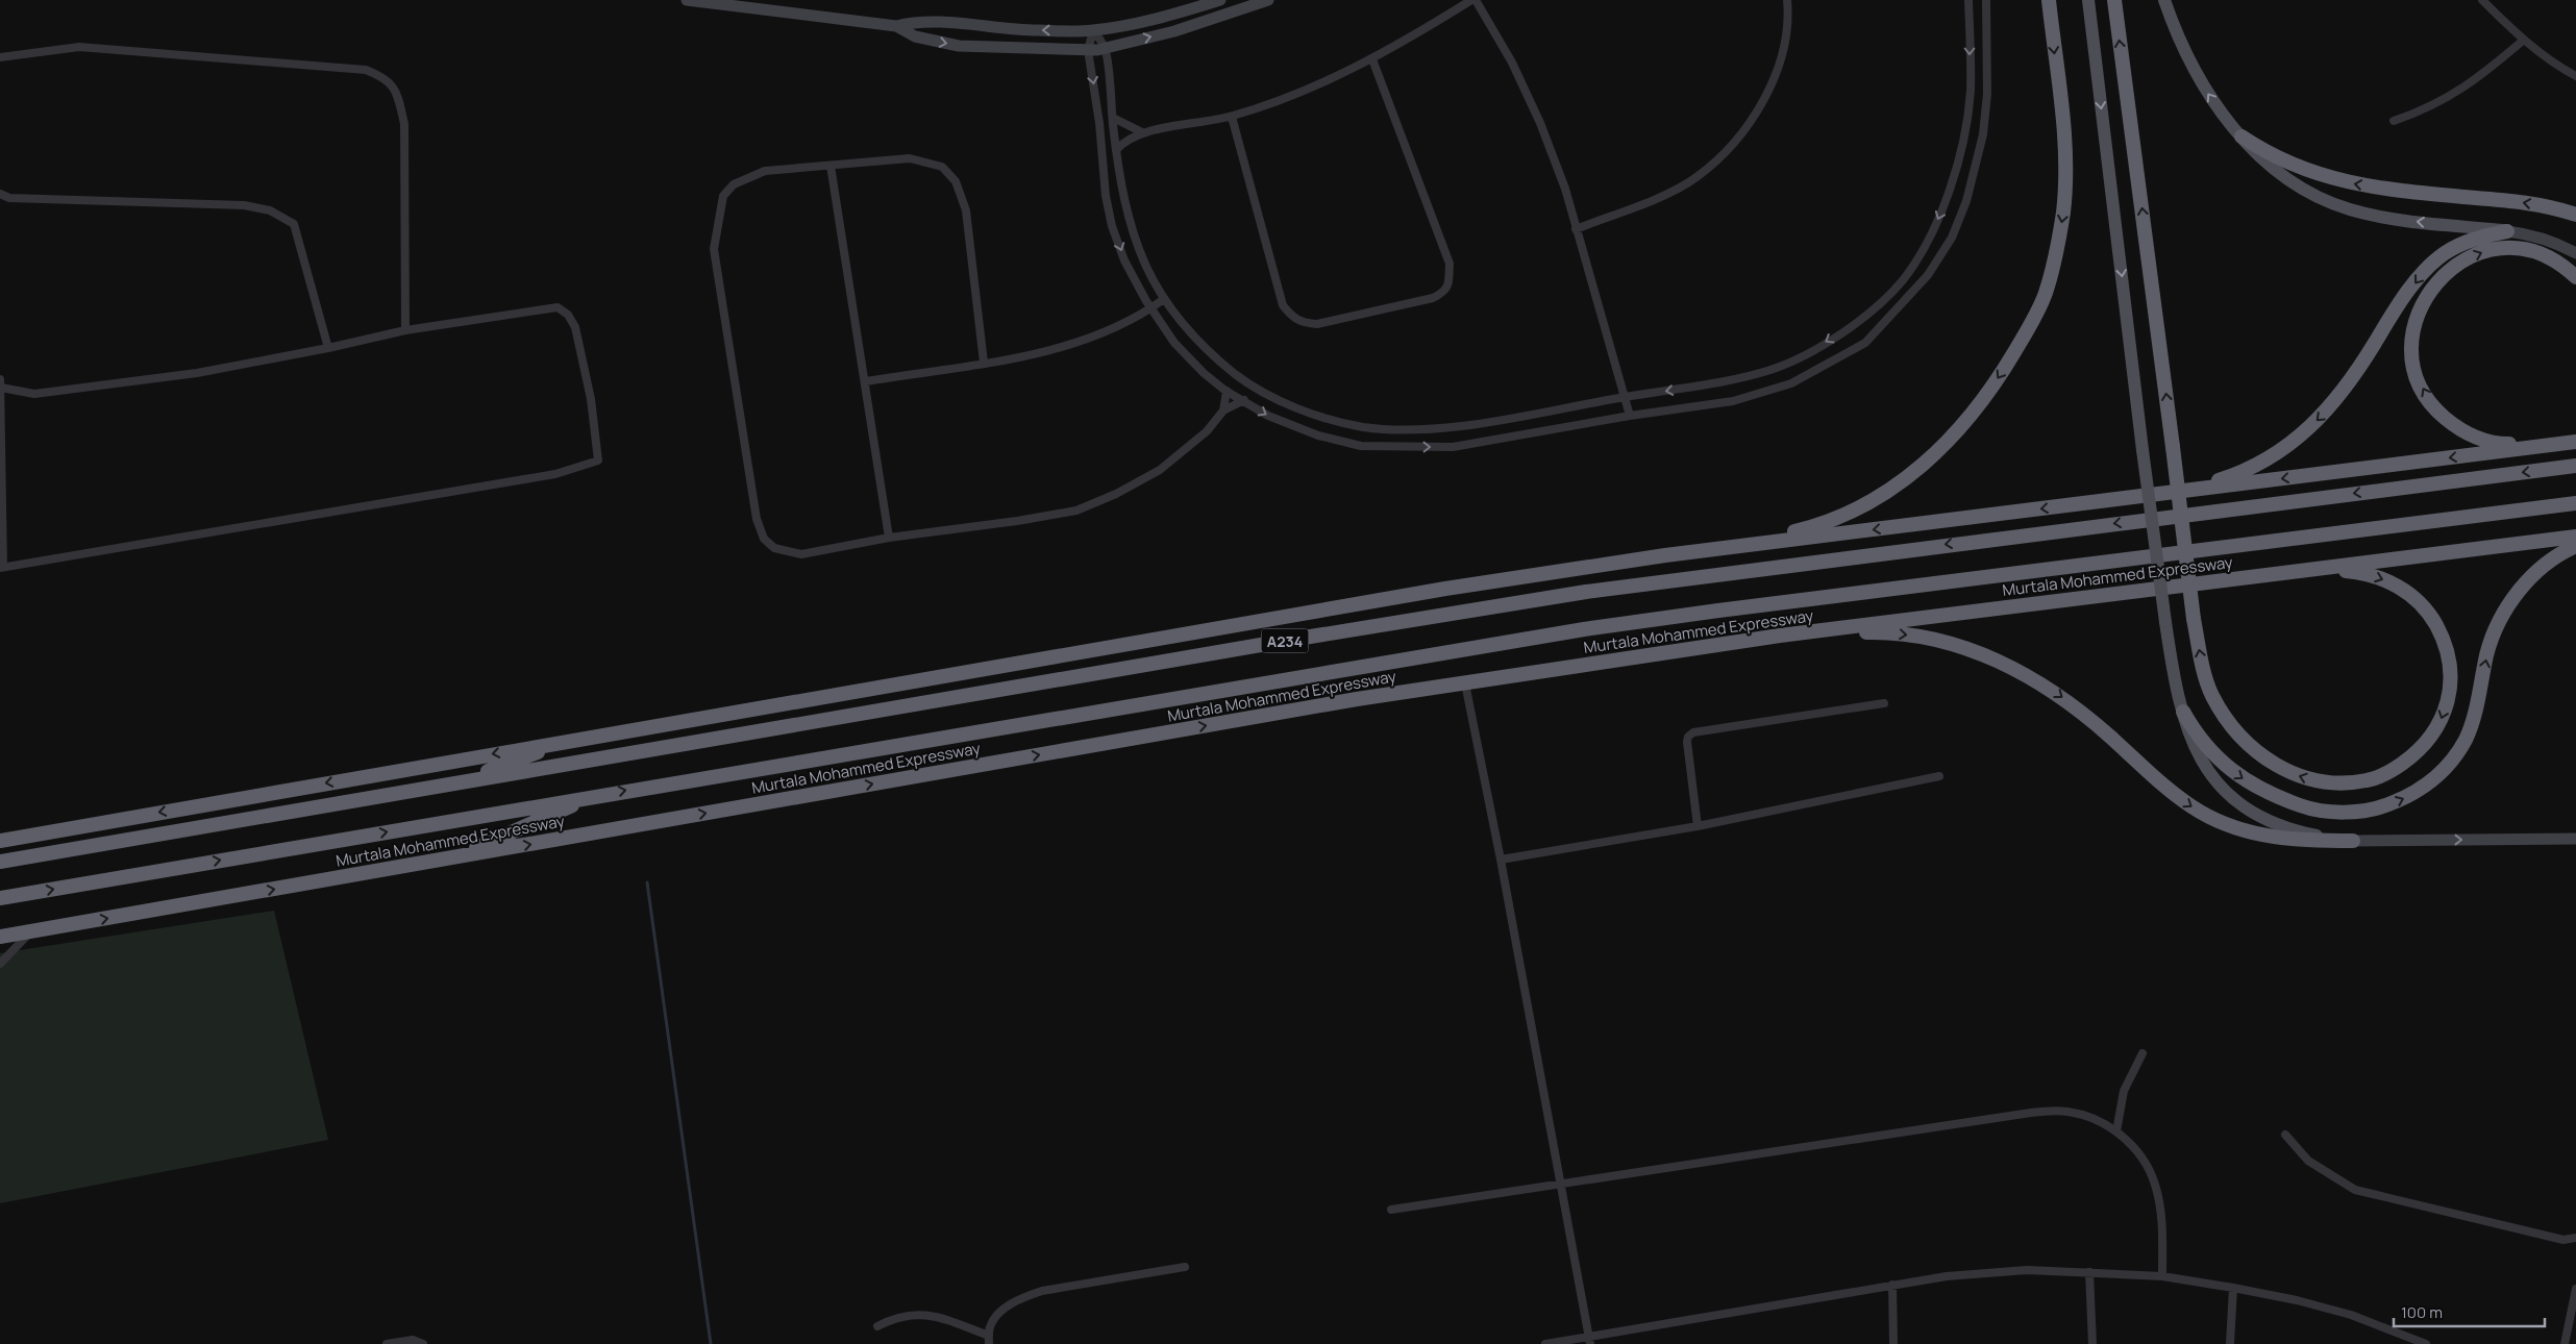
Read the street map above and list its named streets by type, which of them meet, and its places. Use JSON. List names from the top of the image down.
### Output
{
  "streets": {
    "highway": ["Murtala Mohammed Expressway", "A234"]
  },
  "scale_bar": "100 m"
}
